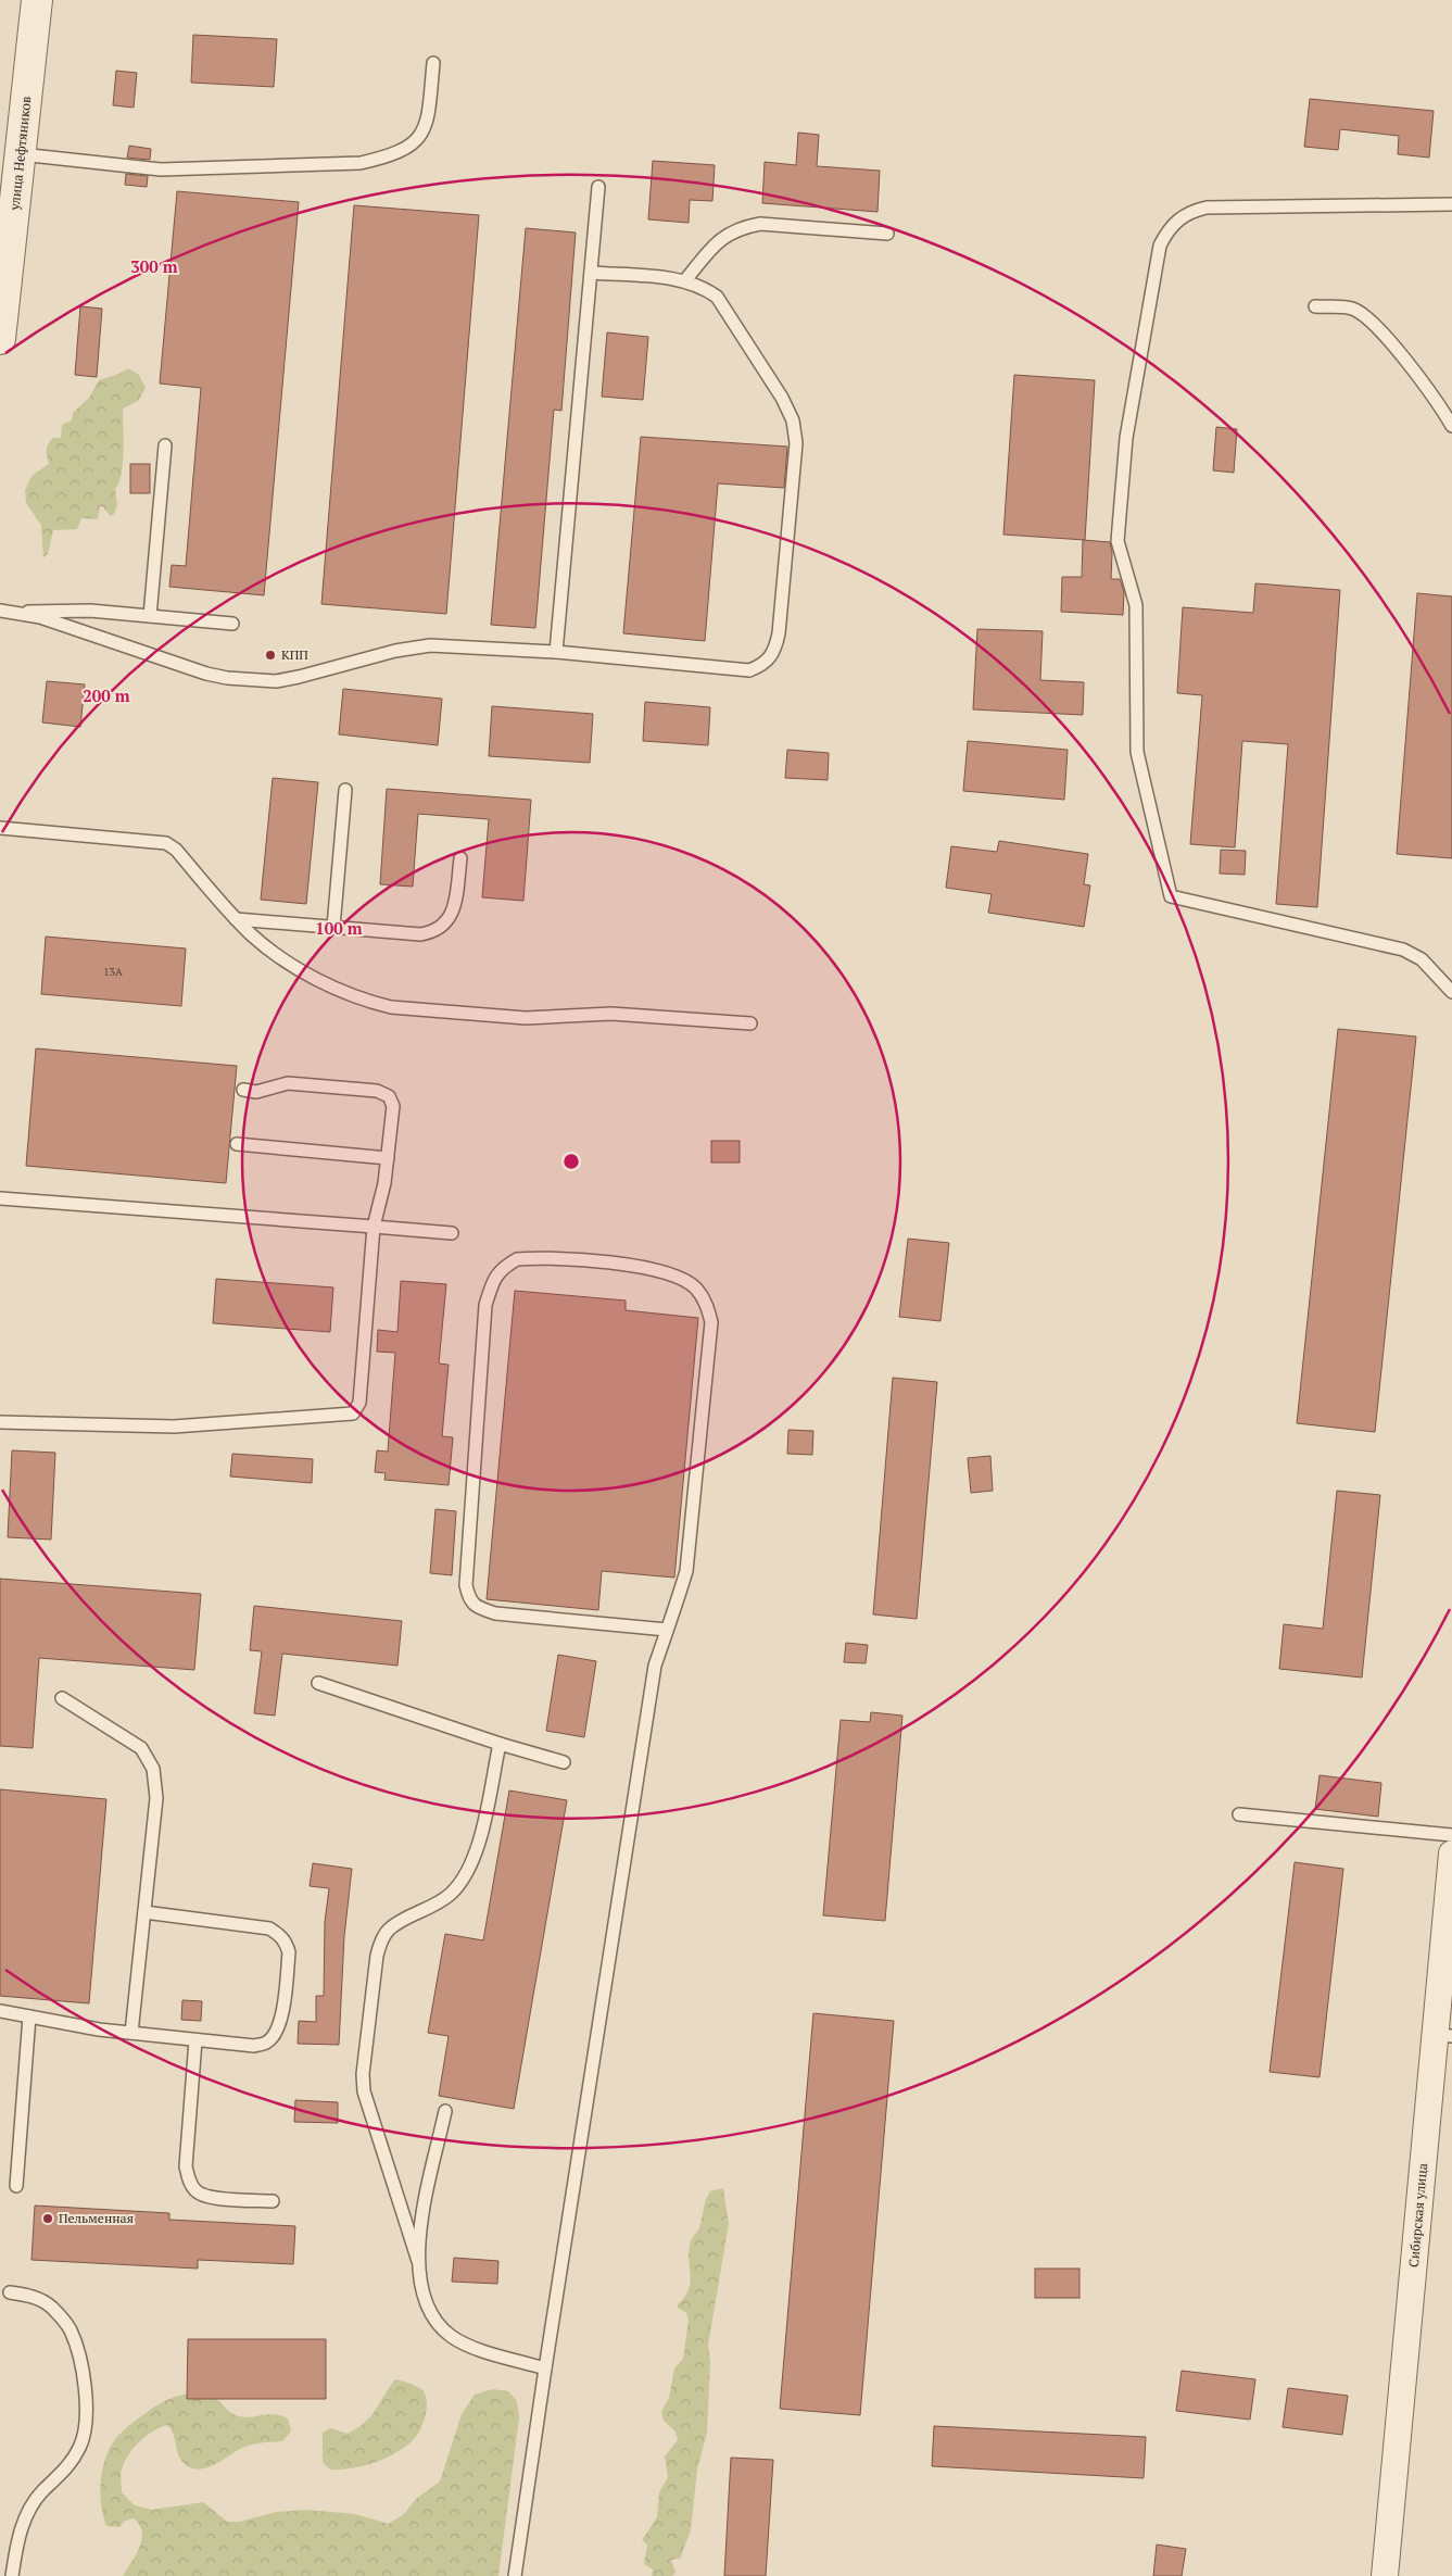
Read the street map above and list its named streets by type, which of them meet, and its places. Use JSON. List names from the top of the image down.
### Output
{
  "streets": {
    "street": ["улица Нефтяников", "Сибирская улица"]
  },
  "places": ["КПП", "Пельменная"],
  "house_numbers": ["13А"],
  "rings": ["300 m", "200 m", "100 m"]
}
